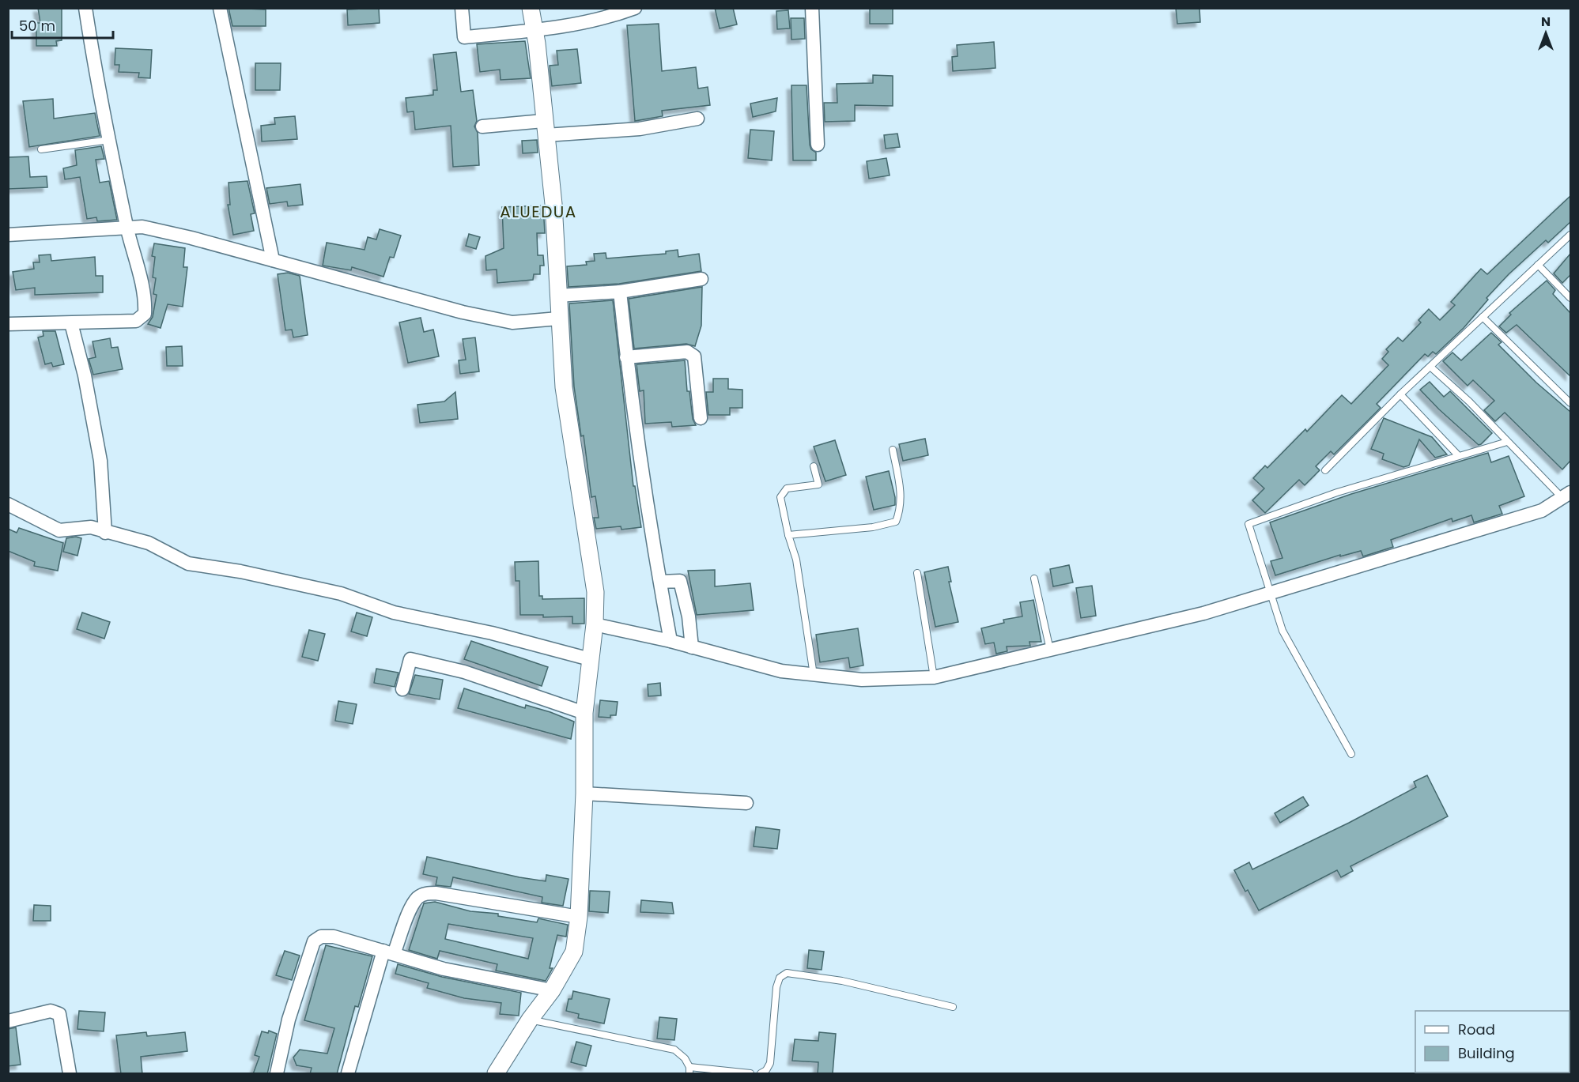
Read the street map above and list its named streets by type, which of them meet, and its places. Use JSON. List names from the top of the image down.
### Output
{
  "districts": ["ALUEDUA"],
  "legend": ["Road", "Building"],
  "scale_bar": "50 m",
  "north": "top"
}
